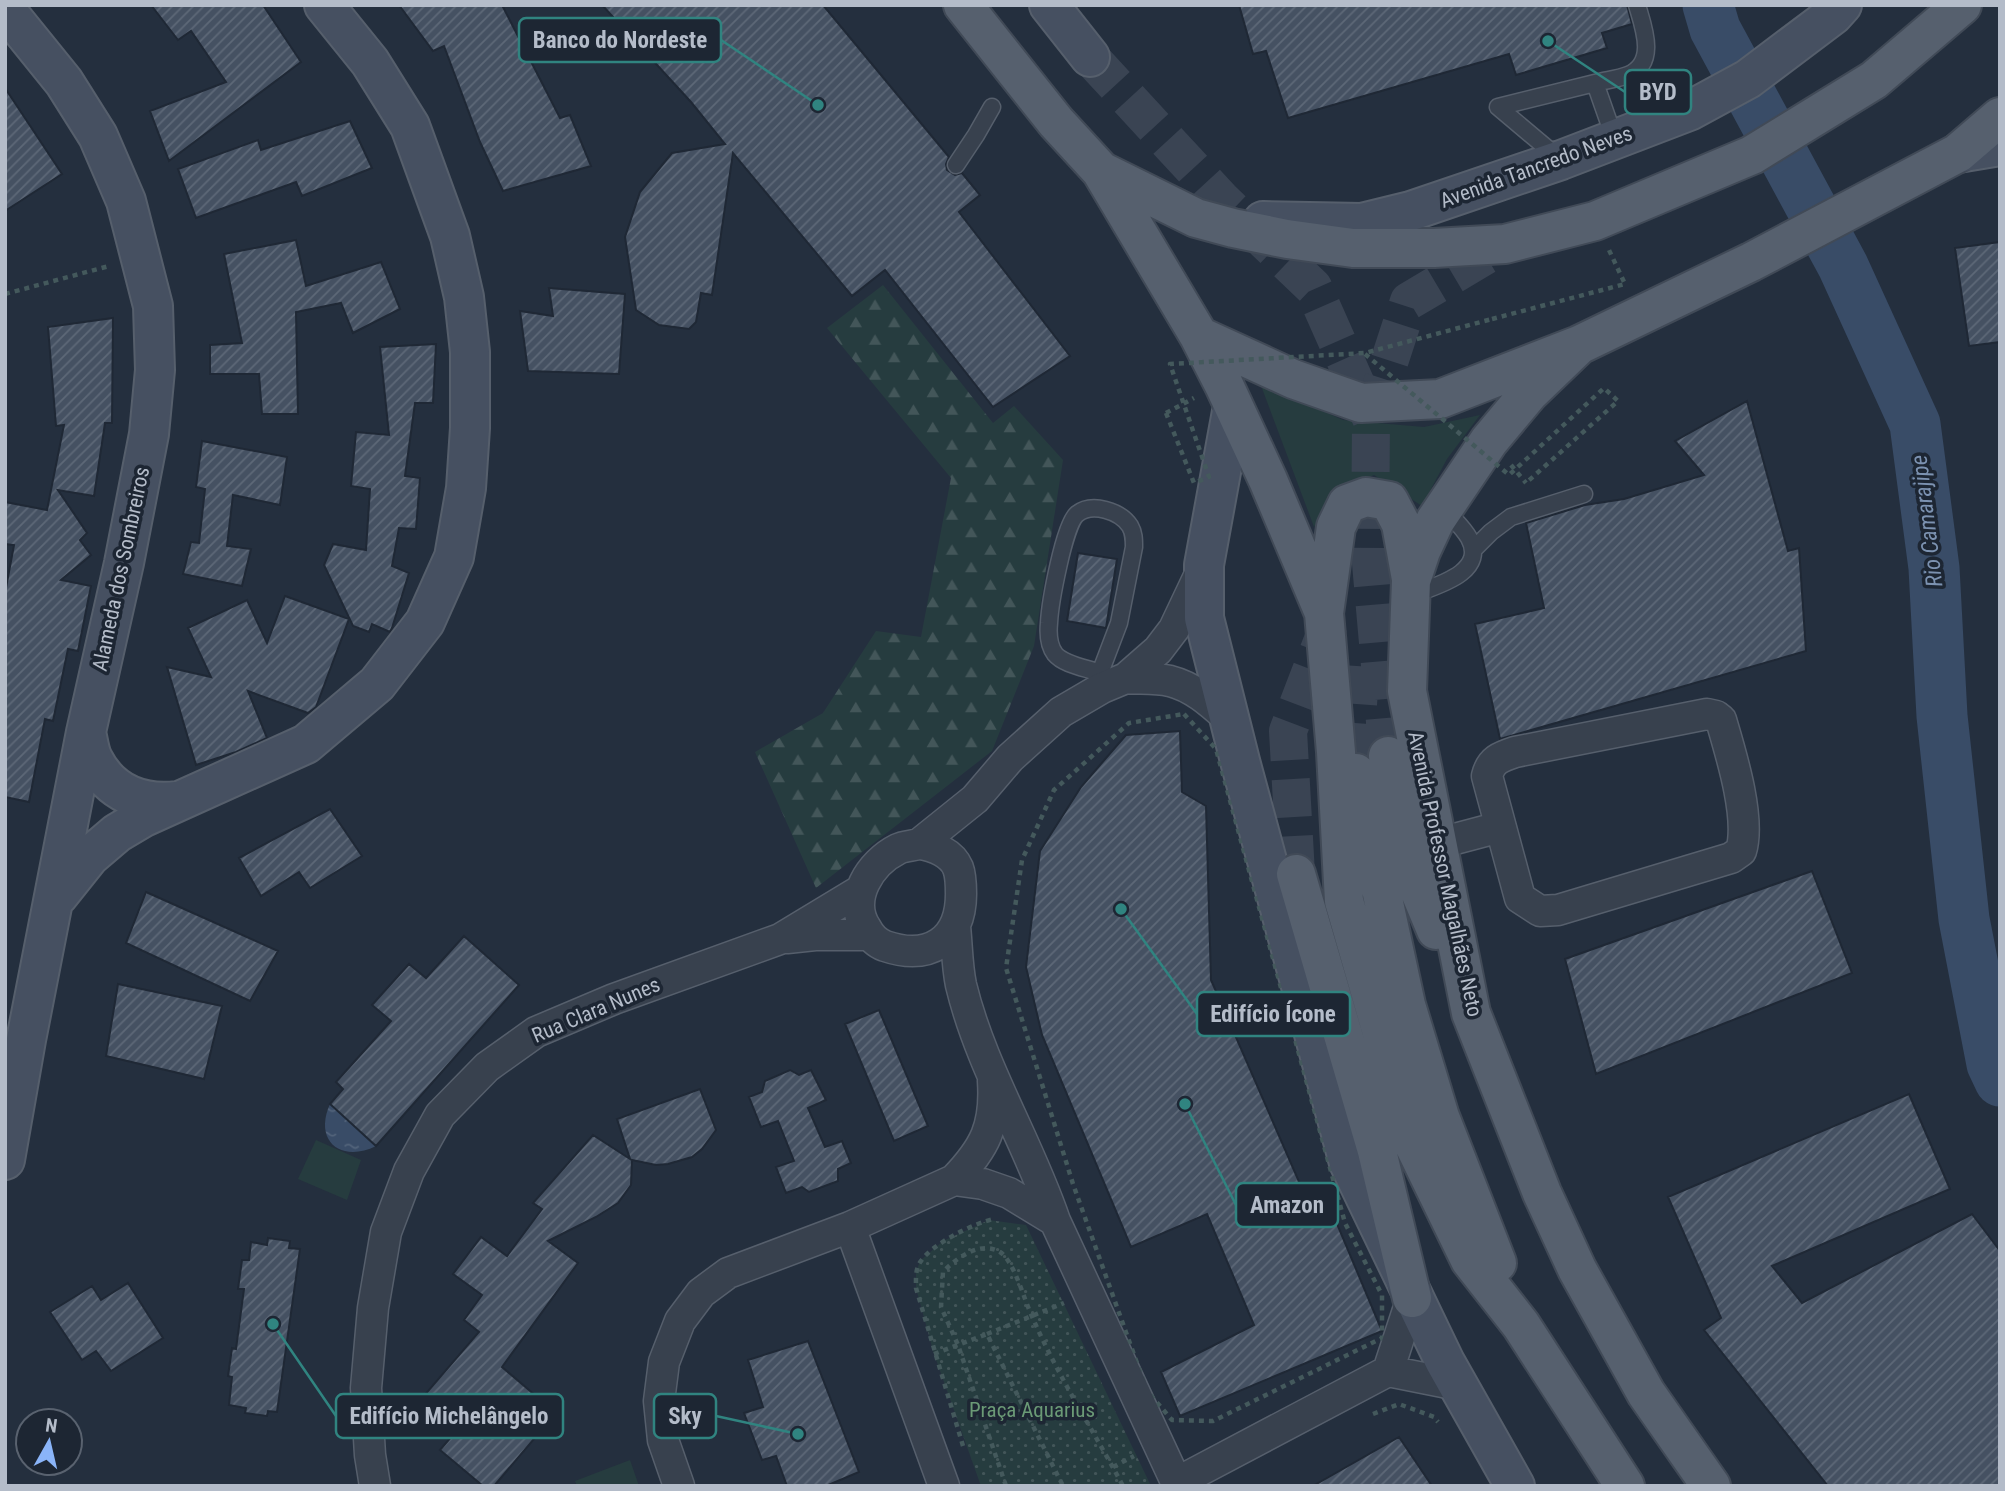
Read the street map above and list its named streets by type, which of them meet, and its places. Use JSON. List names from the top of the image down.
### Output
{
  "streets": {
    "main road": ["Avenida Tancredo Neves", "Avenida Professor Magalhães Neto"],
    "street": ["Alameda dos Sombreiros", "Rua Clara Nunes"]
  },
  "water": ["Rio Camarajipe"],
  "parks": ["Praça Aquarius"],
  "places": [
    "BYD",
    "Banco do Nordeste",
    "Edifício Ícone",
    "Amazon",
    "Edifício Michelângelo",
    "Sky"
  ],
  "north": "top"
}
